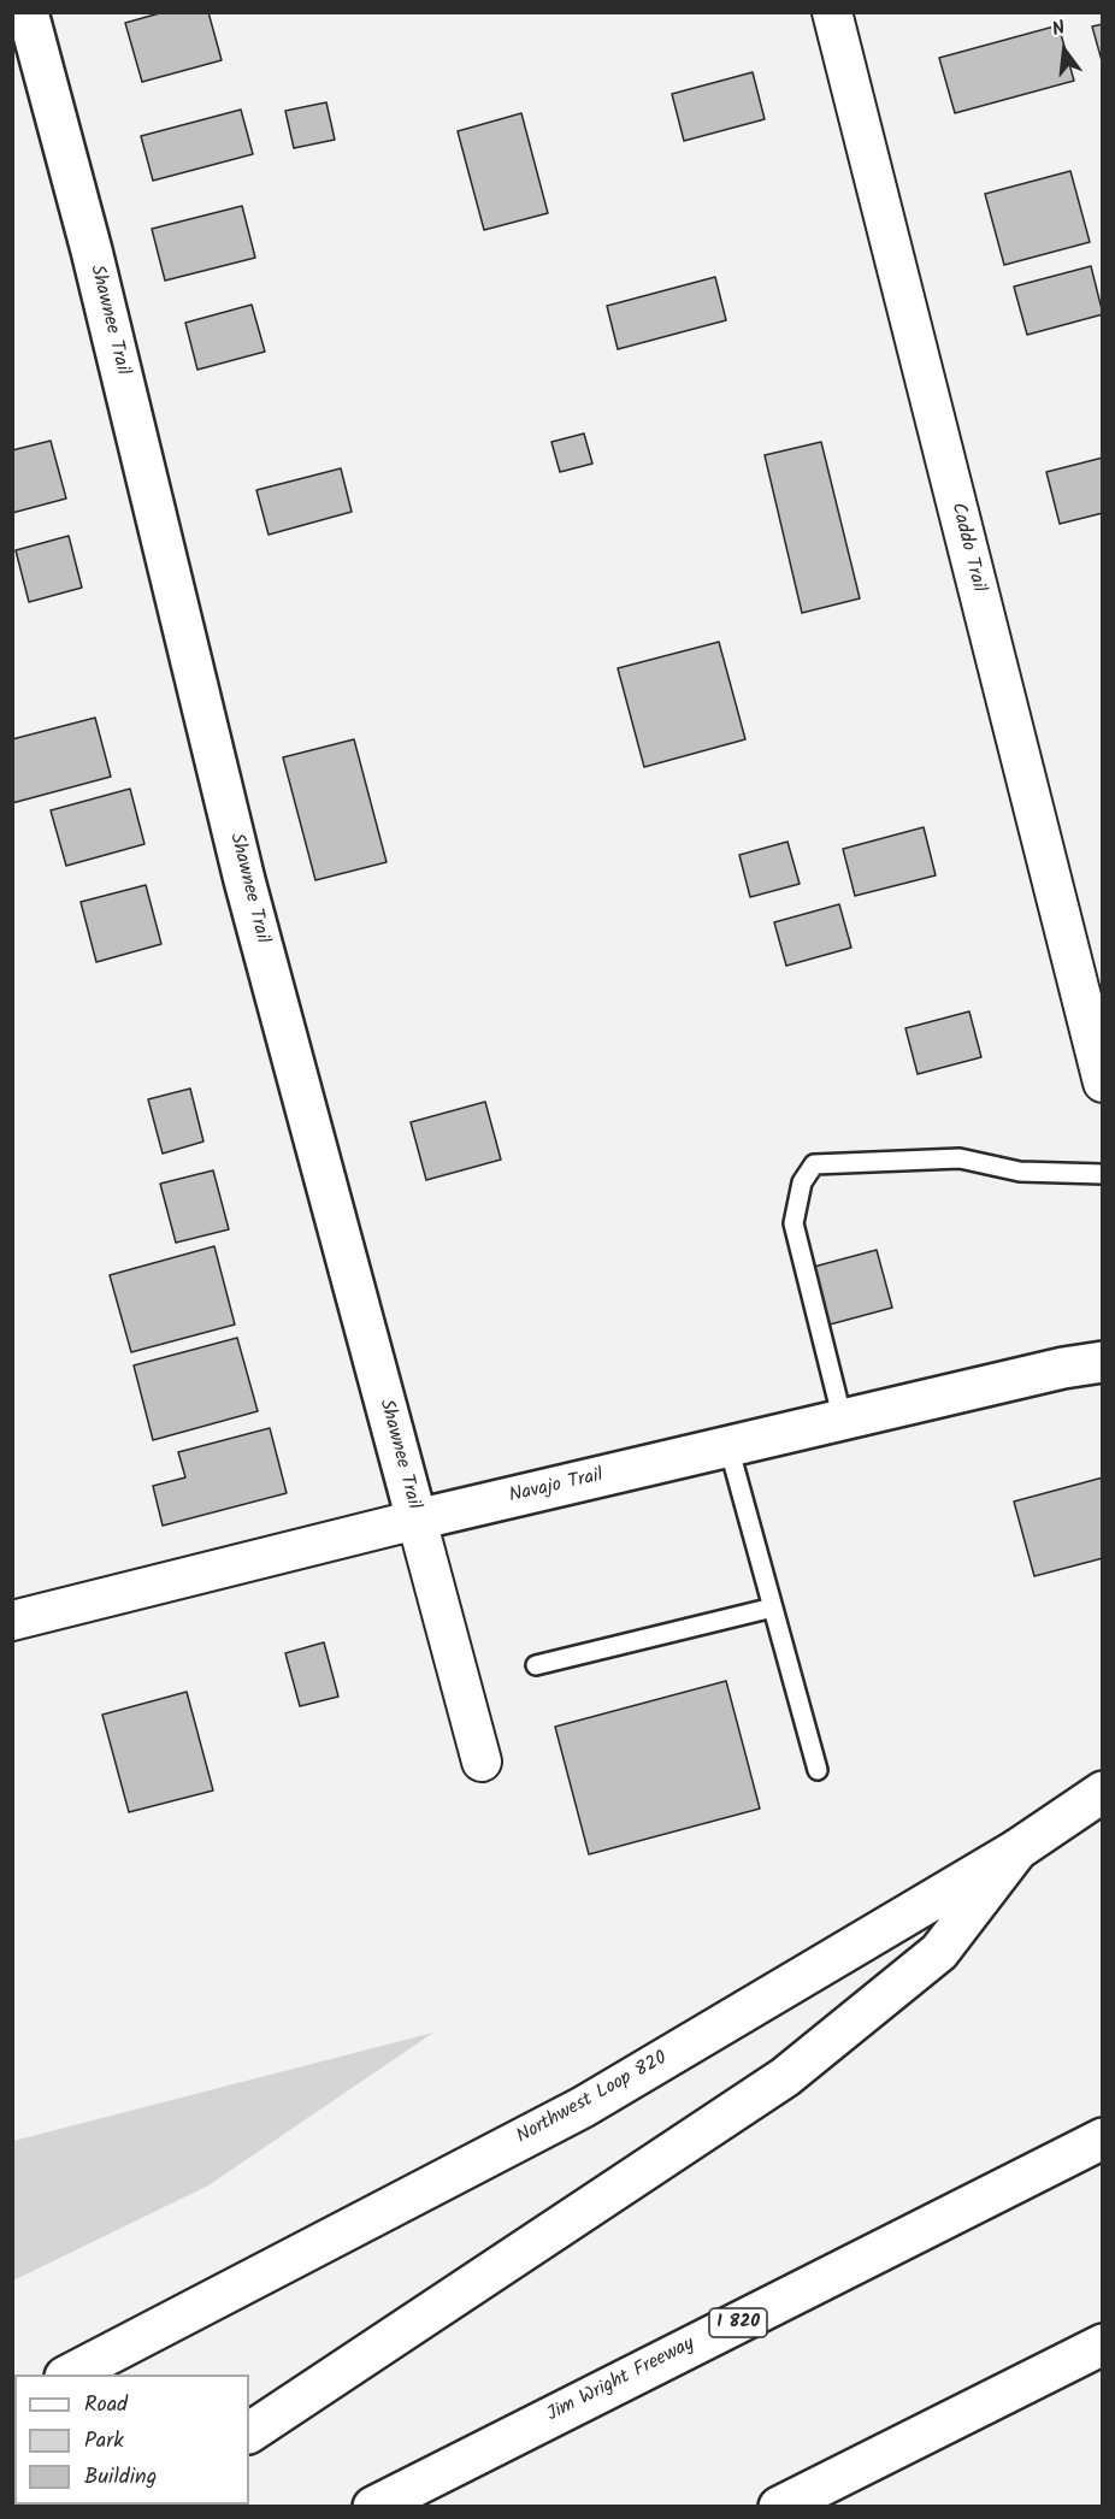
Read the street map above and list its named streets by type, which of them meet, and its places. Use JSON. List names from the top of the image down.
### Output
{
  "streets": {
    "main road": [
      "Shawnee Trail",
      "Navajo Trail",
      "Northwest Loop 820",
      "I 820",
      "Jim Wright Freeway"
    ],
    "street": ["Caddo Trail"]
  },
  "crossings": [
    ["Shawnee Trail", "Navajo Trail"]
  ],
  "legend": ["Road", "Park", "Building"],
  "north": "top"
}
